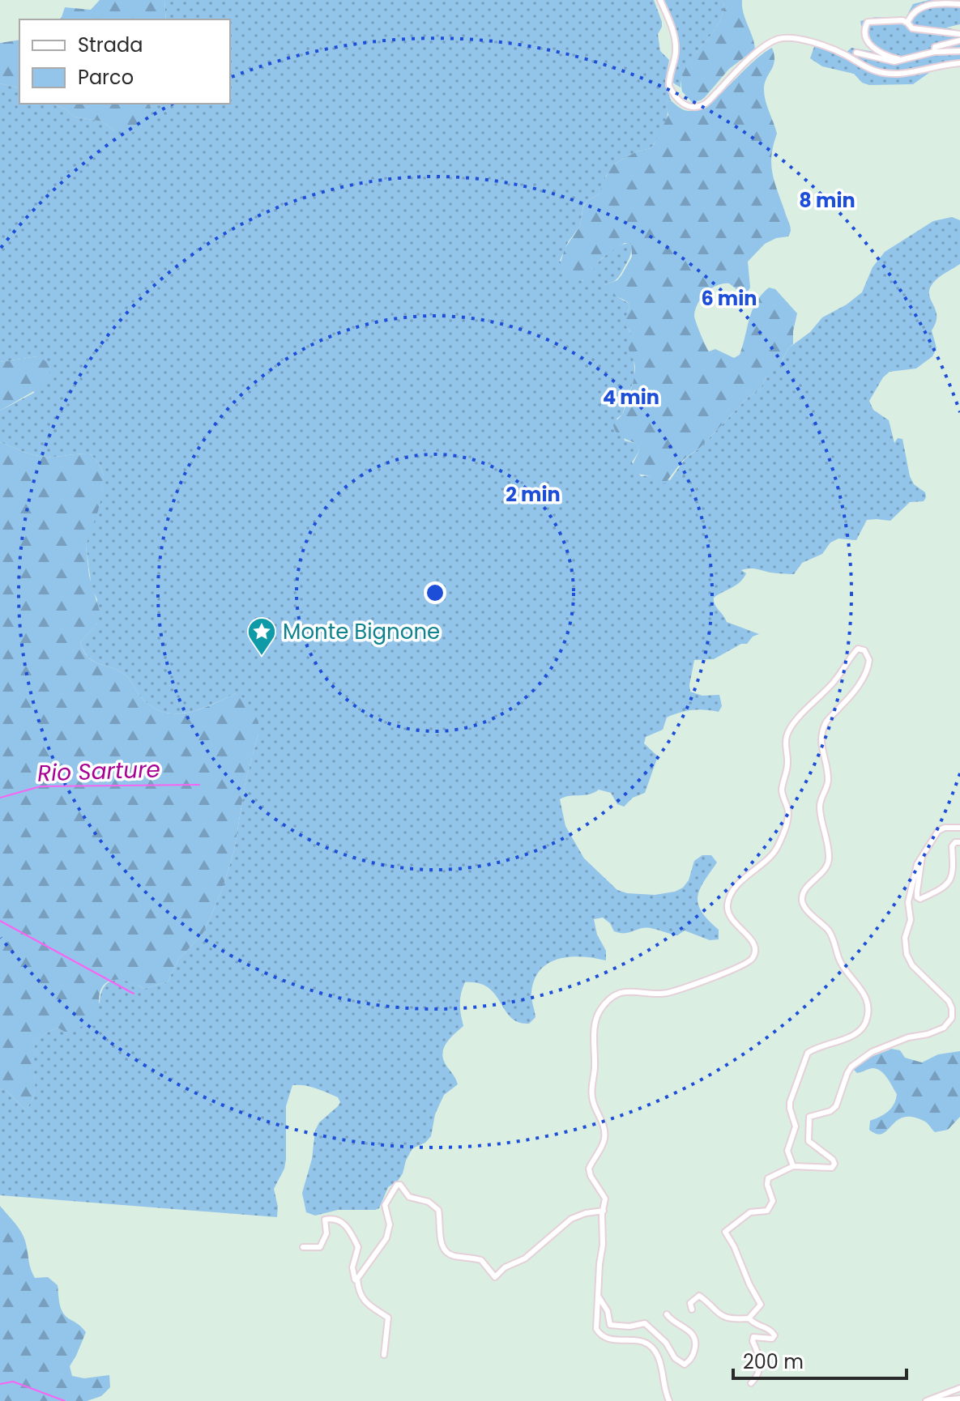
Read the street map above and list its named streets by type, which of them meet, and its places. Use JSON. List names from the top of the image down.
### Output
{
  "water": ["Rio Sarture"],
  "places": {
    "place": ["Monte Bignone"]
  },
  "legend": ["Strada", "Parco"],
  "scale_bar": "200 m",
  "rings": [
    "8 min",
    "6 min",
    "4 min",
    "2 min"
  ]
}
